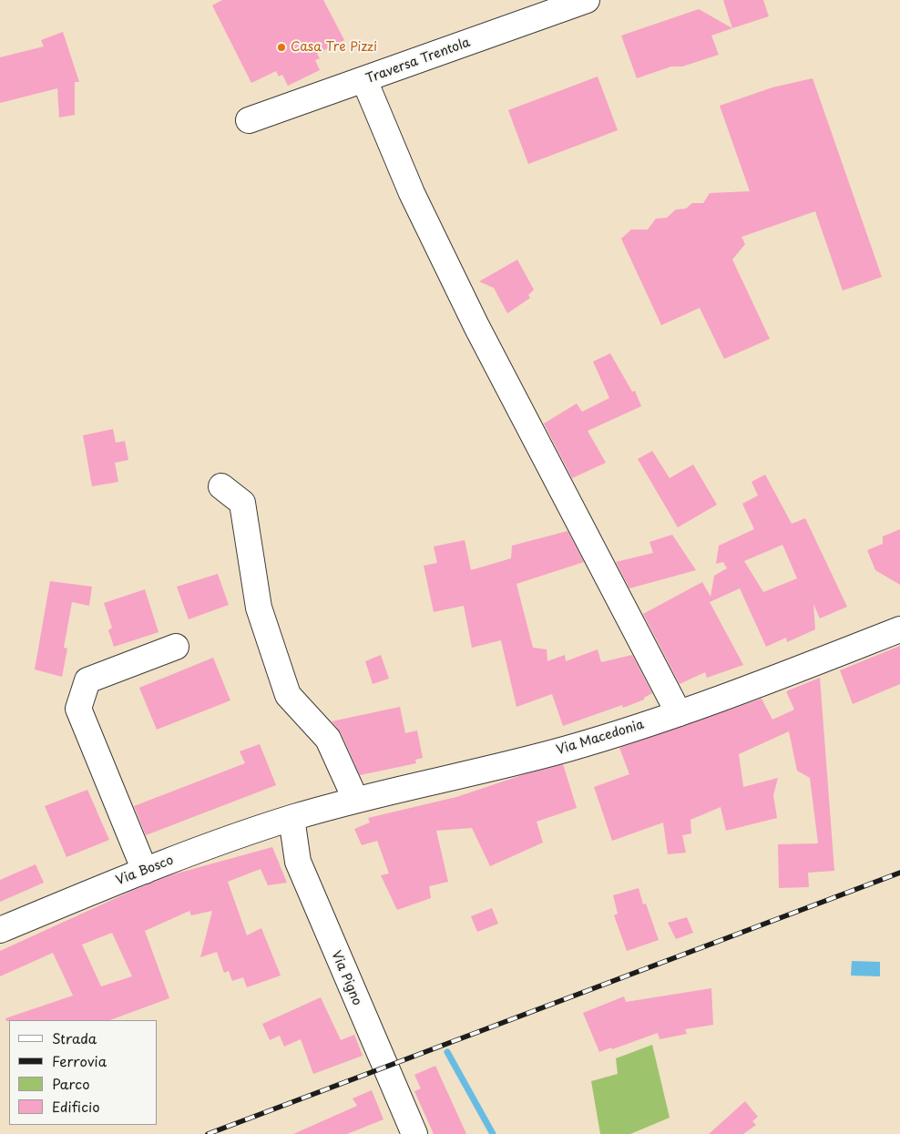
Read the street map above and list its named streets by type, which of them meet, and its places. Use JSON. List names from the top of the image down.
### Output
{
  "streets": {
    "street": [
      "Traversa Trentola",
      "Via Macedonia",
      "Via Bosco",
      "Via Pigno"
    ]
  },
  "crossings": [
    ["Via Macedonia", "Via Bosco"],
    ["Via Macedonia", "Via Pigno"],
    ["Via Bosco", "Via Pigno"]
  ],
  "places": ["Casa Tre Pizzi"],
  "legend": [
    "Strada",
    "Ferrovia",
    "Parco",
    "Edificio"
  ]
}
